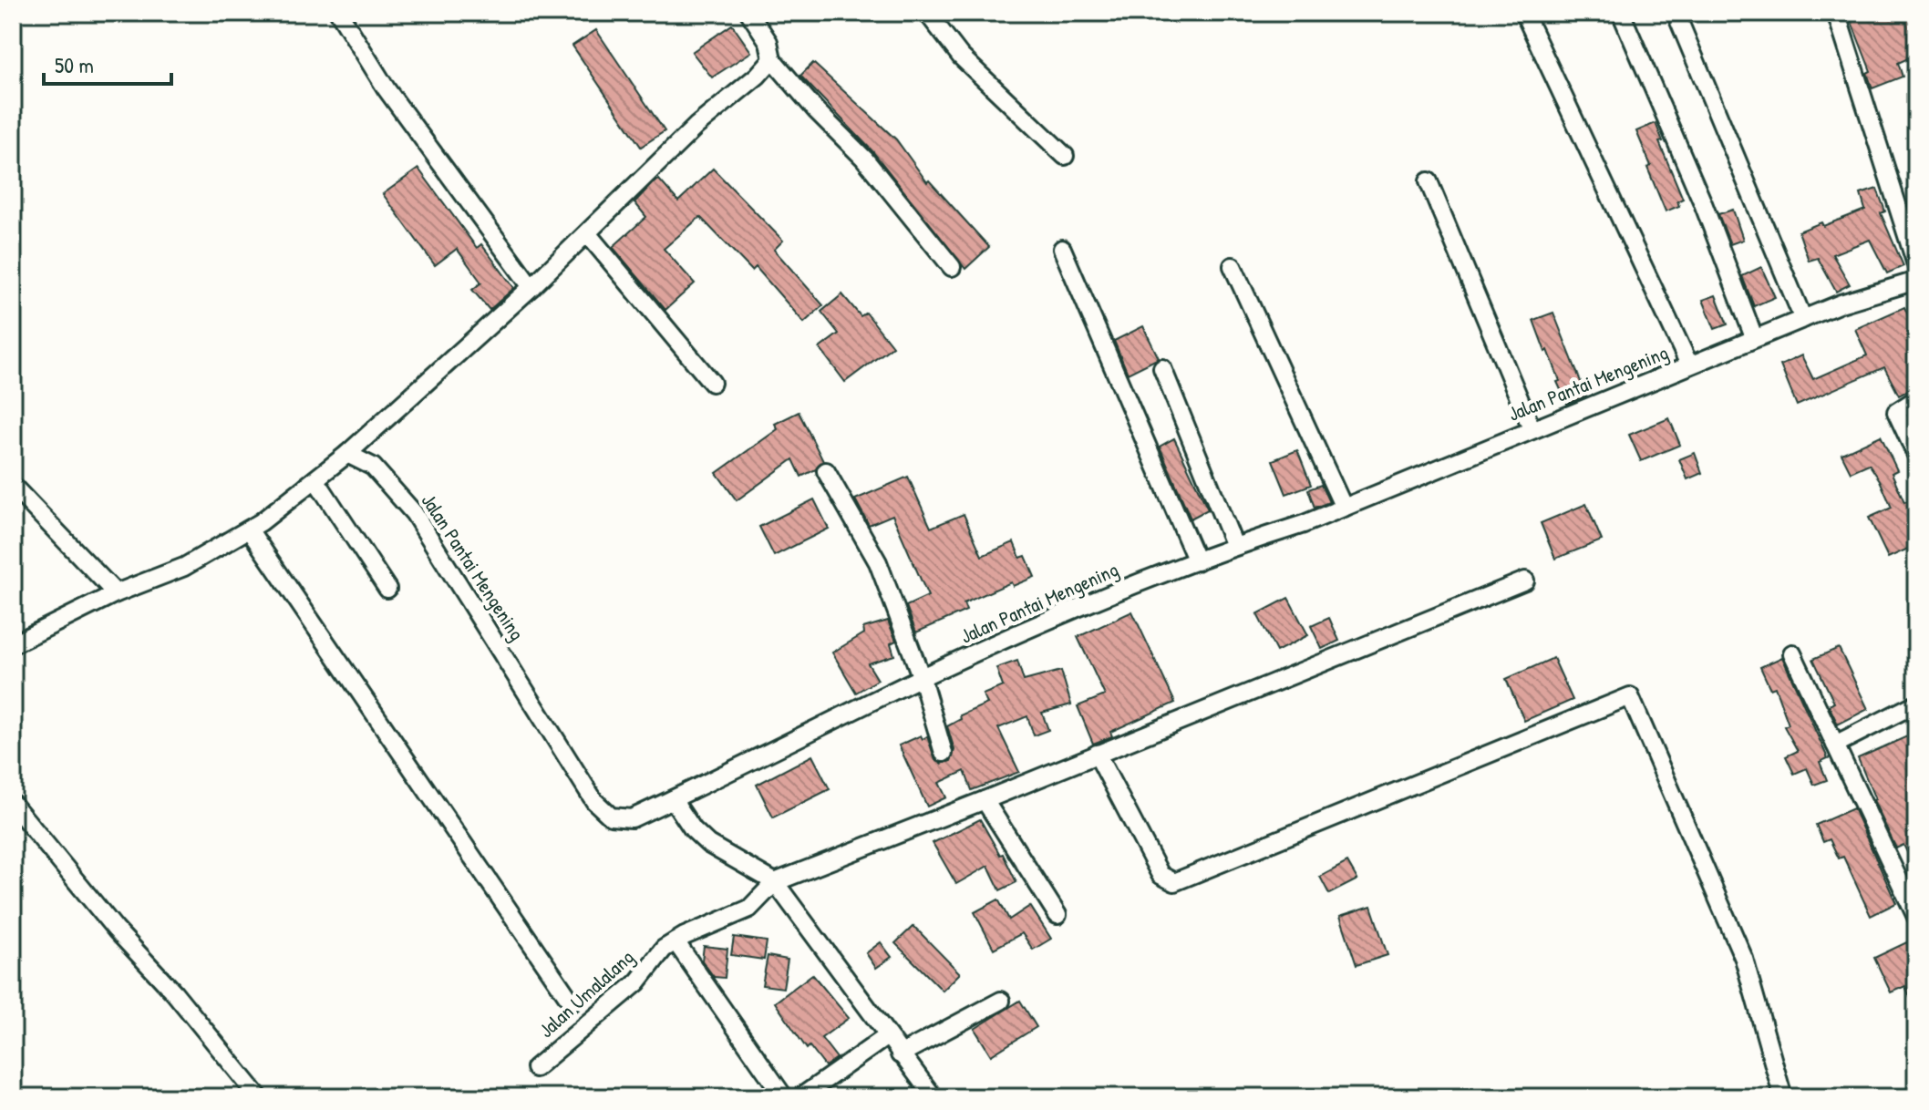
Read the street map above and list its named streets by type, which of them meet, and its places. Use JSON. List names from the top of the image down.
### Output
{
  "streets": {
    "street": ["Jalan Pantai Mengening", "Jalan Umalalang"]
  },
  "scale_bar": "50 m"
}
